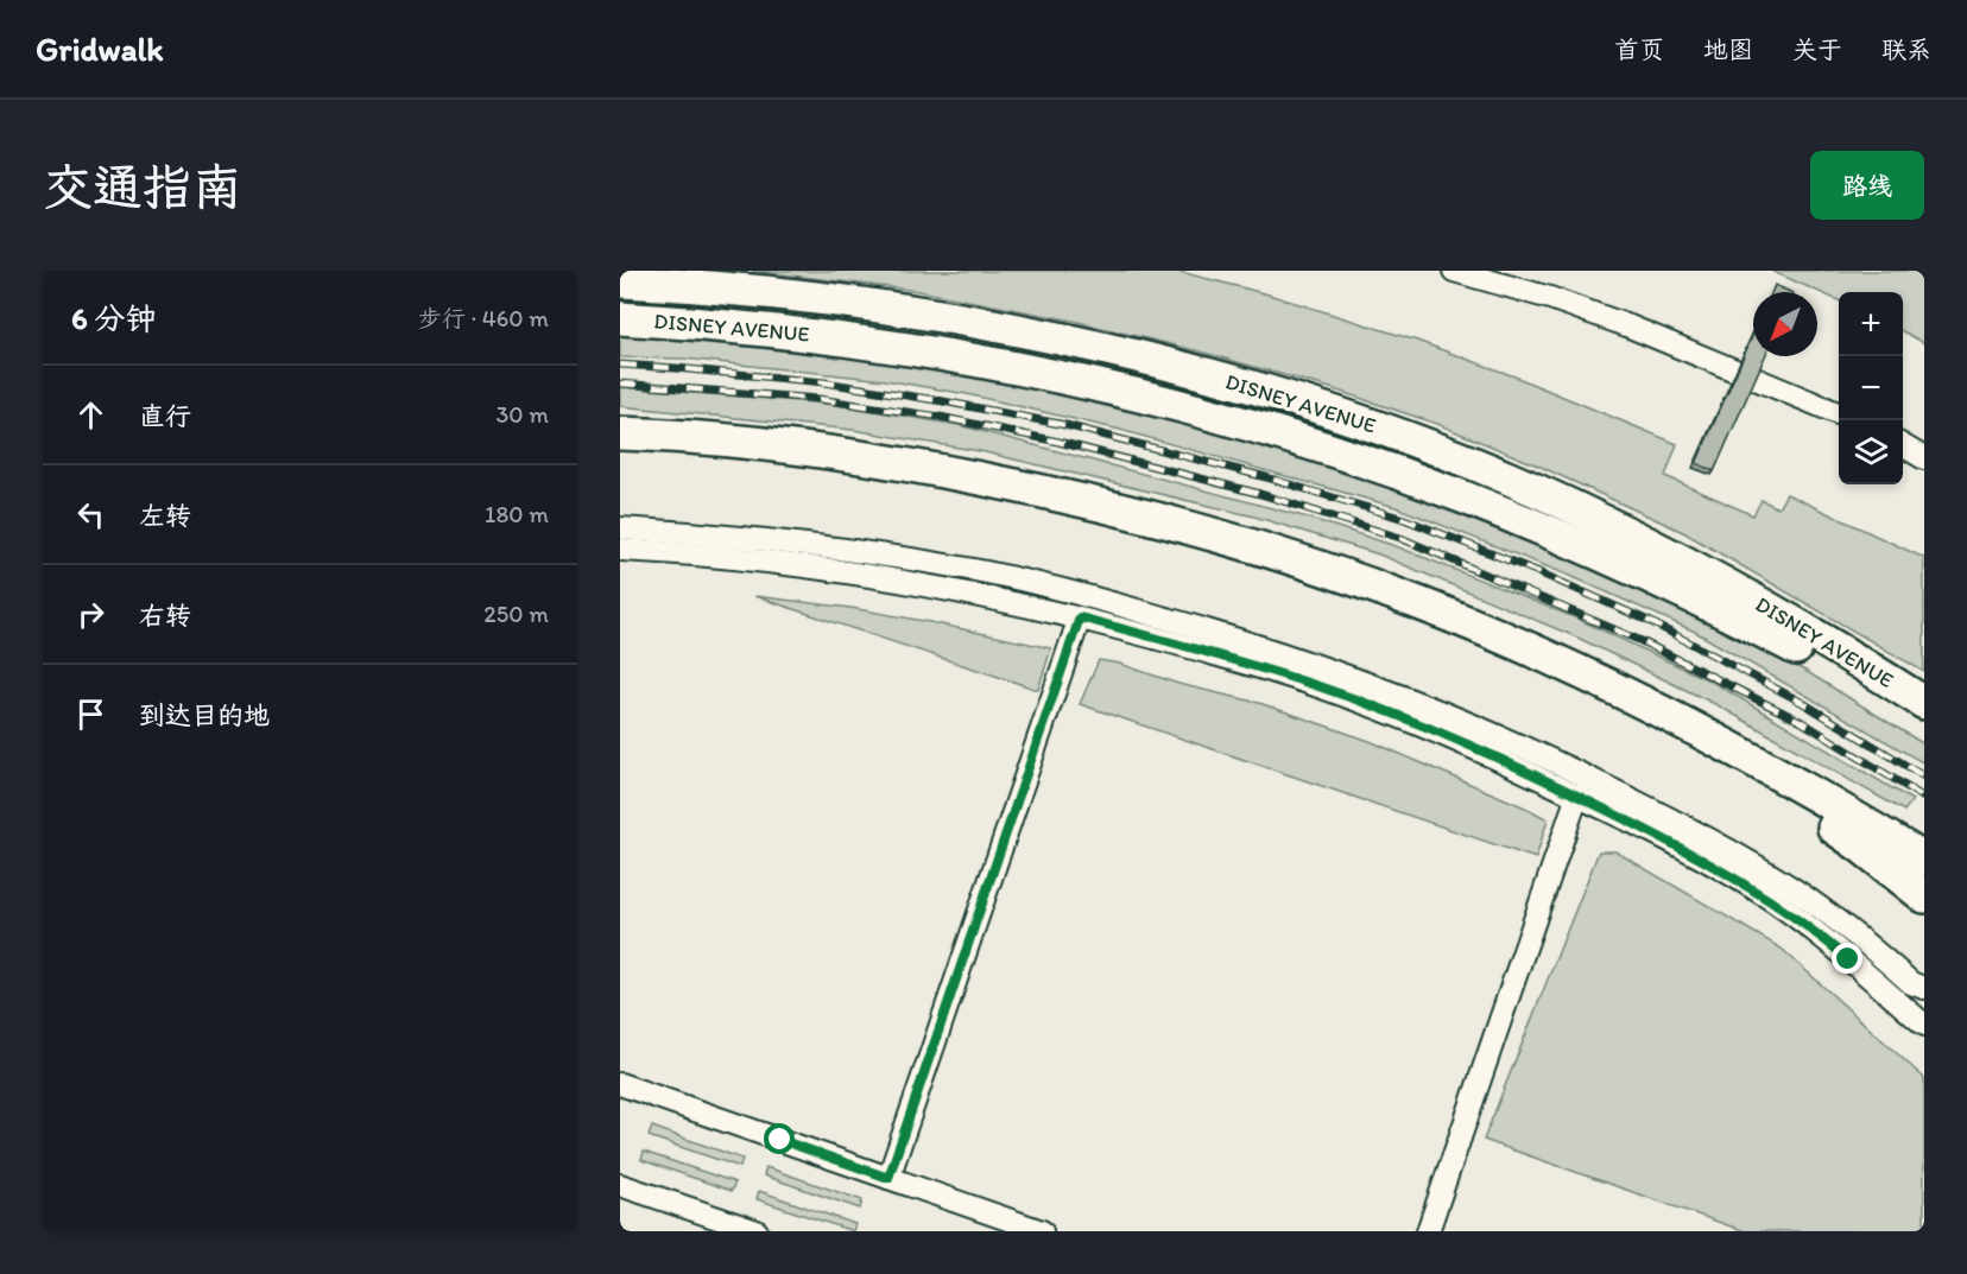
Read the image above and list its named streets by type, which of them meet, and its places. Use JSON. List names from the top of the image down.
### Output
{
  "streets": {
    "highway": ["DISNEY AVENUE"]
  },
  "north": "bottom left",
  "page": {
    "header": "Gridwalk",
    "nav": [
      "首页",
      "地图",
      "关于",
      "联系"
    ],
    "buttons": "路线",
    "title": "交通指南",
    "heading": ["6 分钟", "步行 · 460 m"],
    "map_buttons": ["+", "−"],
    "list": [
      ["直行", "30 m"],
      ["左转", "180 m"],
      ["右转", "250 m"],
      "到达目的地"
    ]
  }
}
